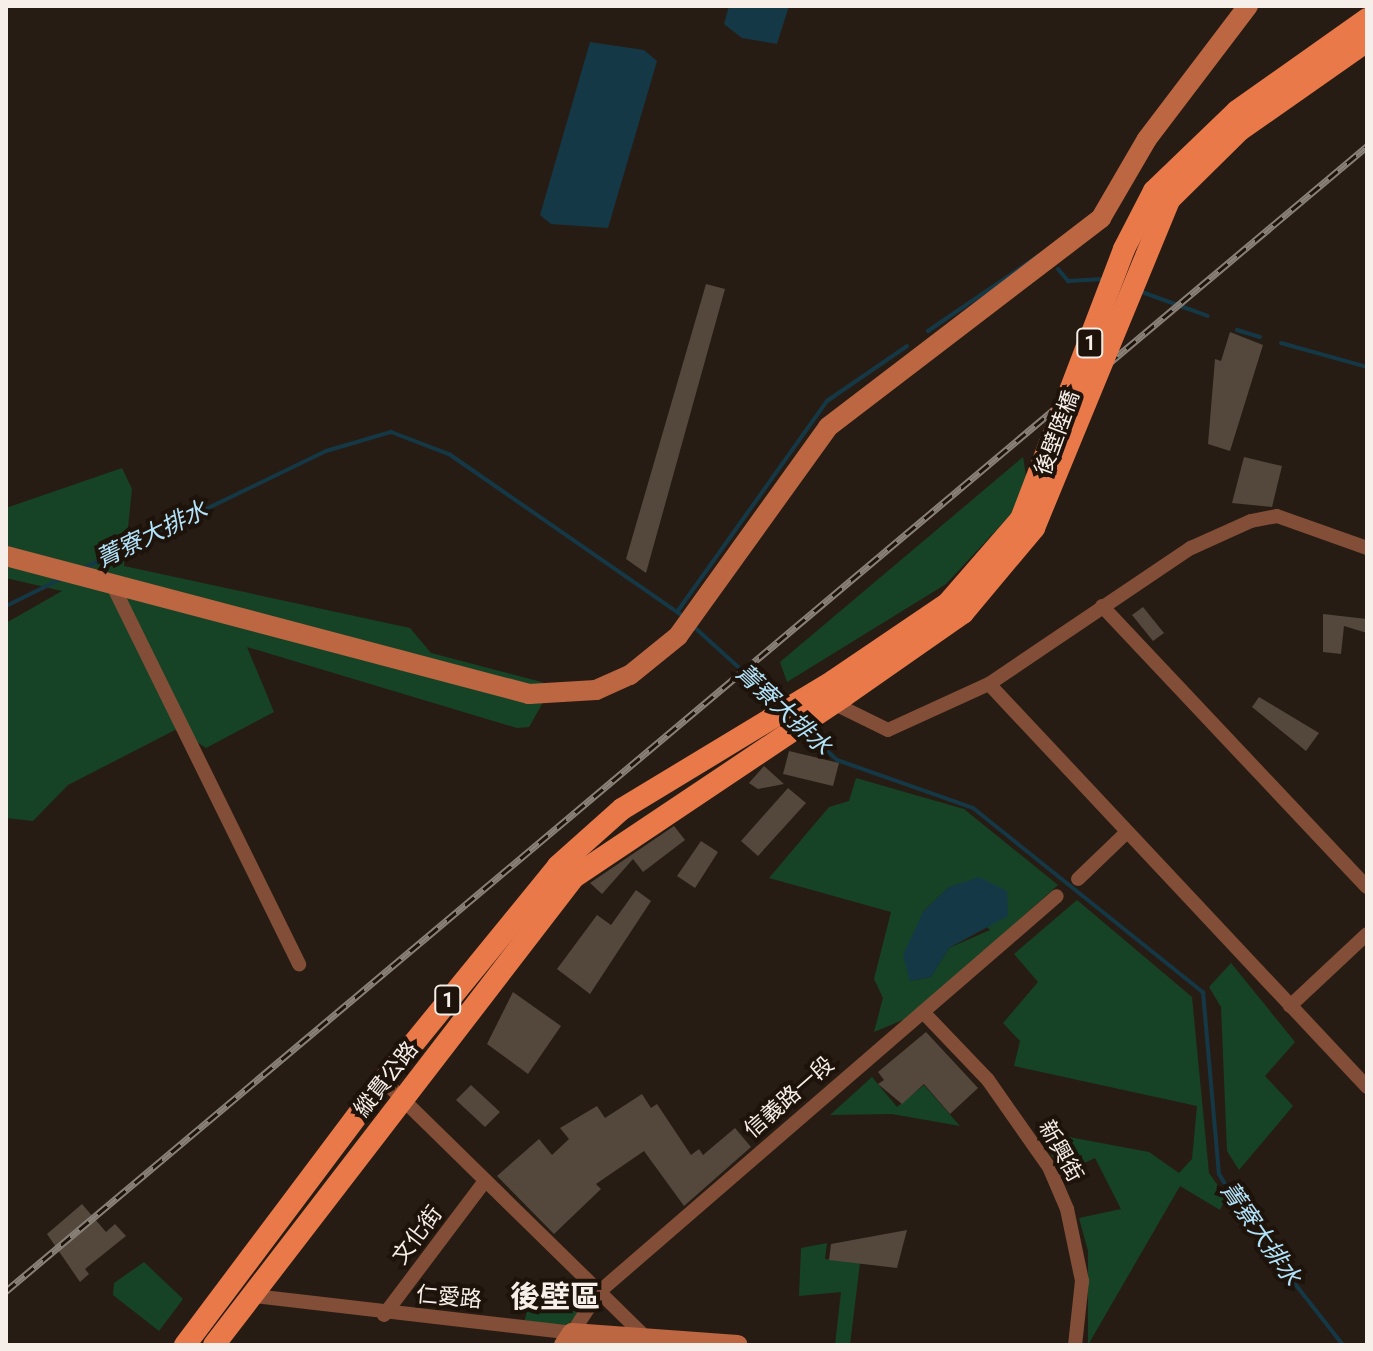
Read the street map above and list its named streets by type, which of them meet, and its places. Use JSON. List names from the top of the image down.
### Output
{
  "streets": {
    "main road": ["1", "後壁陸橋", "縱貫公路"],
    "street": [
      "信義路一段",
      "新興街",
      "文化街",
      "仁愛路"
    ]
  },
  "crossings": [
    ["後壁陸橋", "縱貫公路"],
    ["縱貫公路", "仁愛路"],
    ["信義路一段", "新興街"],
    ["信義路一段", "仁愛路"],
    ["文化街", "仁愛路"]
  ],
  "districts": ["後壁區"],
  "water": ["菁寮大排水"]
}
